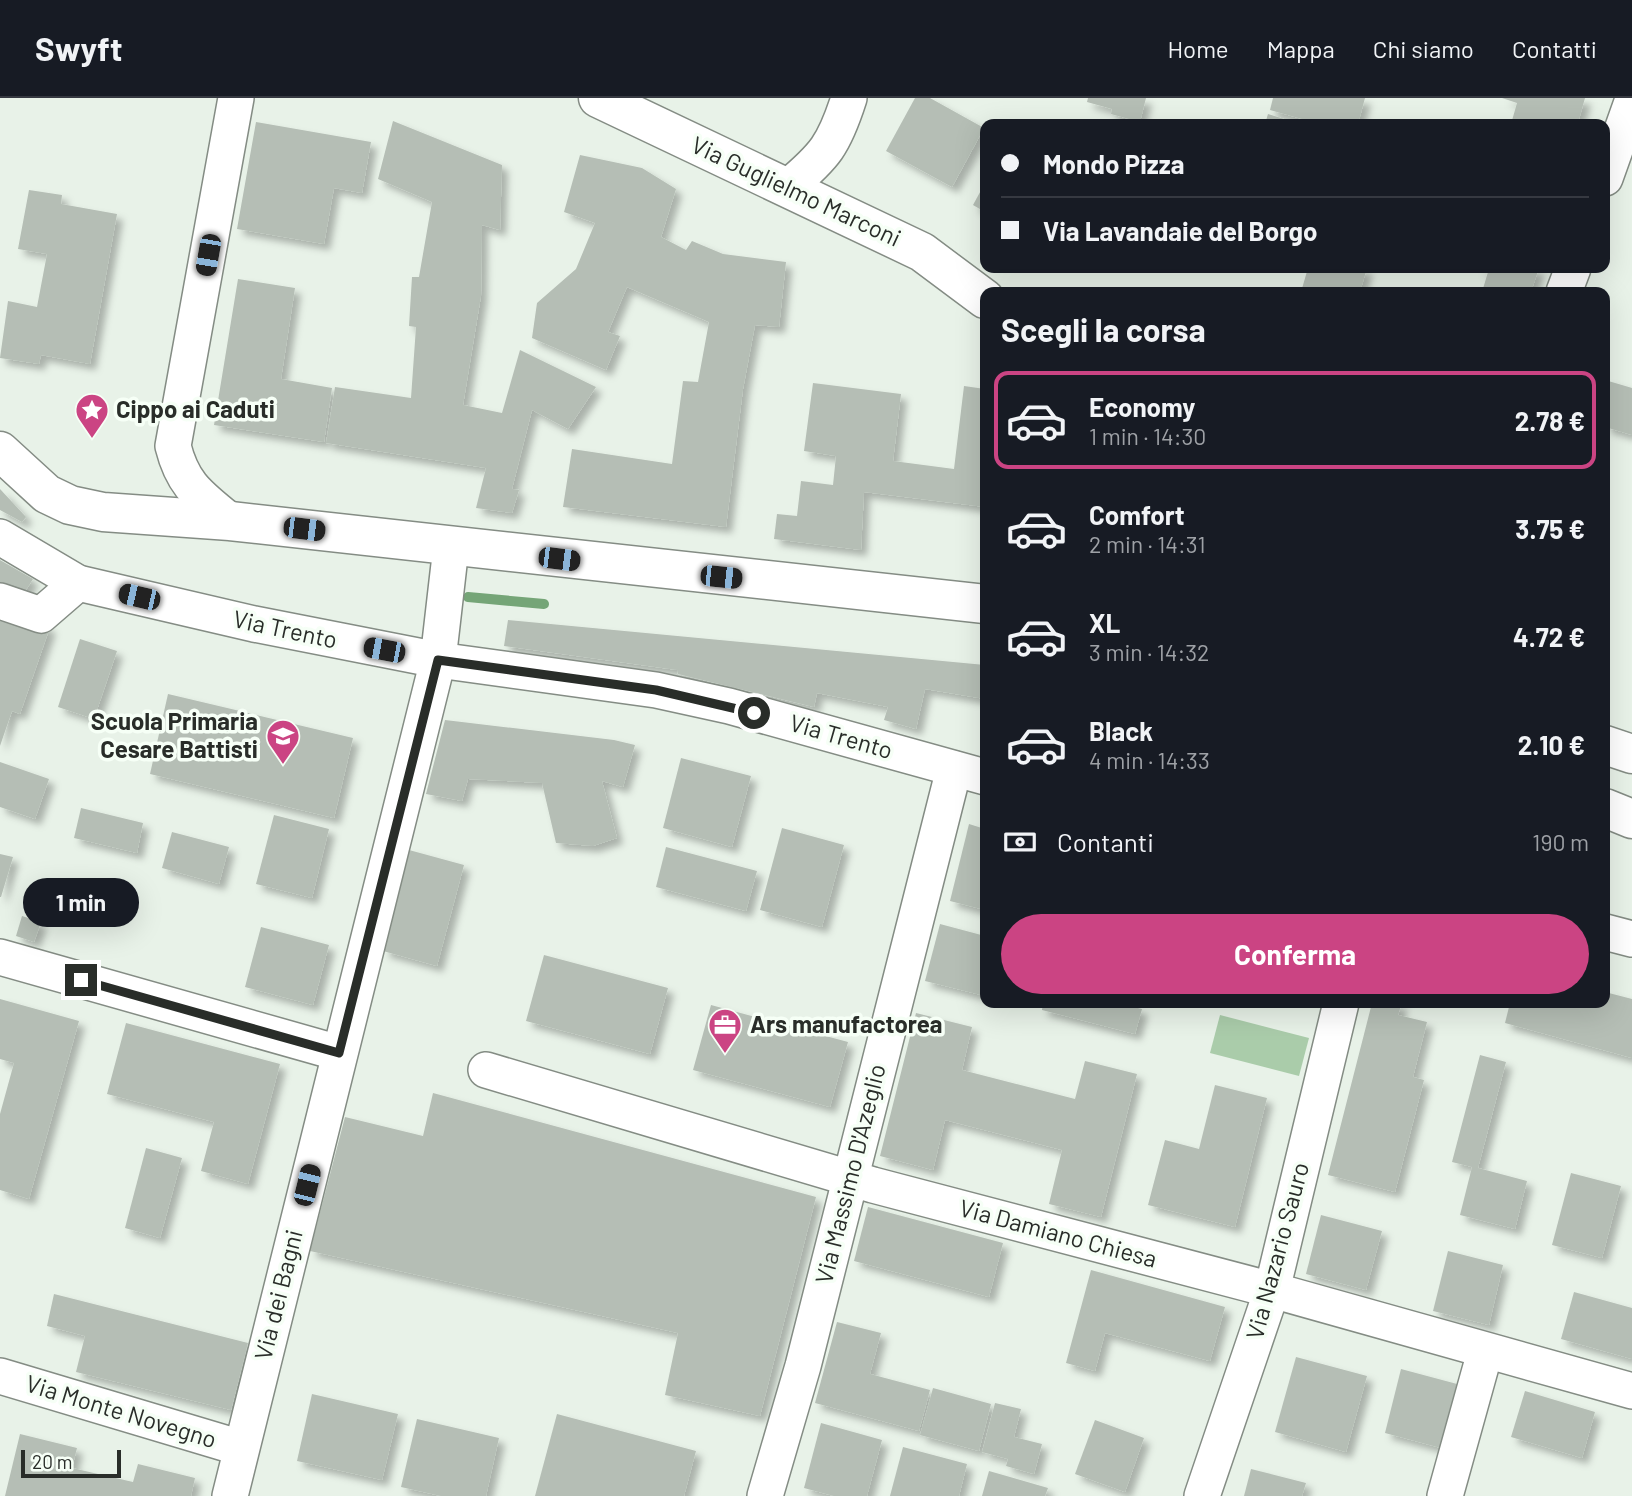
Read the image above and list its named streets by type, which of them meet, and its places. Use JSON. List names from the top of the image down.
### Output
{
  "streets": {
    "main road": ["Via Guglielmo Marconi"],
    "street": [
      "Via Trento",
      "Via Massimo D'Azeglio",
      "Via Damiano Chiesa",
      "Via Nazario Sauro",
      "Via dei Bagni",
      "Via Monte Novegno"
    ]
  },
  "crossings": [
    ["Via Trento", "Via Massimo D'Azeglio"],
    ["Via Trento", "Via dei Bagni"],
    ["Via Massimo D'Azeglio", "Via Damiano Chiesa"],
    ["Via Damiano Chiesa", "Via Nazario Sauro"],
    ["Via dei Bagni", "Via Monte Novegno"]
  ],
  "places": {
    "place": ["Cippo ai Caduti"],
    "school or university": ["Scuola Primaria Cesare Battisti"],
    "office": ["Ars manufactorea"]
  },
  "scale_bar": "20 m",
  "page": {
    "header": "Swyft",
    "nav": [
      "Home",
      "Mappa",
      "Chi siamo",
      "Contatti"
    ],
    "banner": ["Mondo Pizza", "Via Lavandaie del Borgo"],
    "heading": "Scegli la corsa",
    "list": [
      {
        "name": "Economy",
        "note": "1 min · 14:30",
        "value": "2.78 €"
      },
      {
        "name": "Comfort",
        "note": "2 min · 14:31",
        "value": "3.75 €"
      },
      {
        "name": "XL",
        "note": "3 min · 14:32",
        "value": "4.72 €"
      },
      {
        "name": "Black",
        "note": "4 min · 14:33",
        "value": "2.10 €"
      }
    ],
    "pay": ["Contanti", "190 m"],
    "bubble": "1 min",
    "buttons": "Conferma",
    "scale": "20 m"
  }
}
